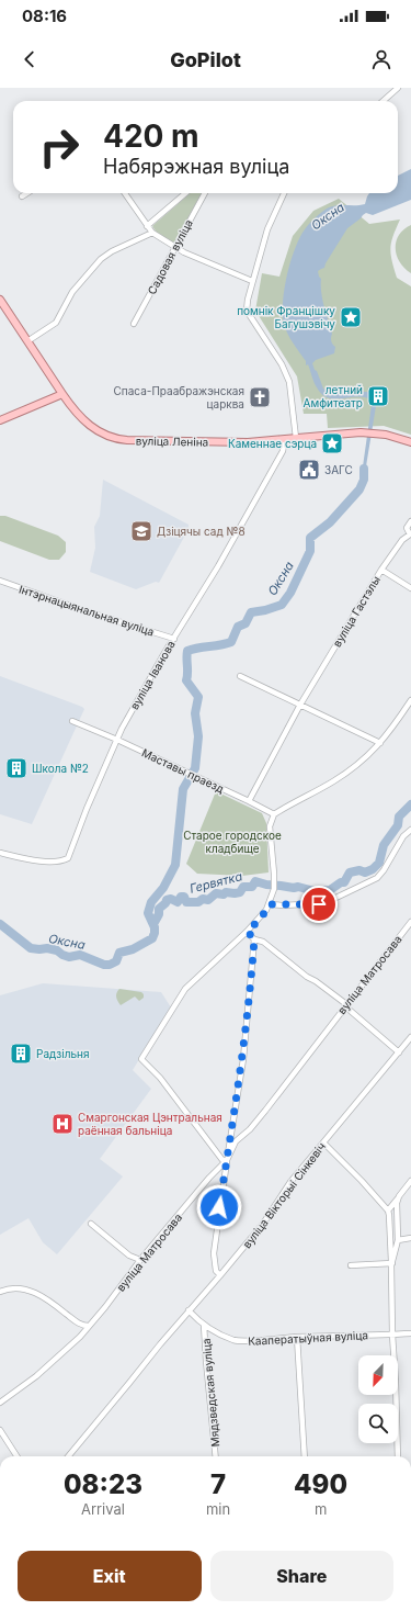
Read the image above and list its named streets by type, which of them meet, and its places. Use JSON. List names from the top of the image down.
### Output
{
  "streets": {
    "main road": ["вуліца Леніна"],
    "street": [
      "Садовая вуліца",
      "Інтэрнацыянальная вуліца",
      "вуліца Гастэлы",
      "вуліца Іванова",
      "Маставы праезд",
      "вуліца Матросава",
      "вуліца Вікторыі Сінкевіч",
      "Кааператыўная вуліца",
      "Мядзведская вуліца"
    ]
  },
  "crossings": [
    ["вуліца Леніна", "вуліца Іванова"],
    ["Інтэрнацыянальная вуліца", "вуліца Іванова"],
    ["вуліца Гастэлы", "Маставы праезд"],
    ["вуліца Іванова", "Маставы праезд"],
    ["вуліца Вікторыі Сінкевіч", "Кааператыўная вуліца"],
    ["Кааператыўная вуліца", "Мядзведская вуліца"]
  ],
  "water": ["Оксна", "Гервятка"],
  "parks": ["Старое городское кладбище"],
  "places": {
    "place": ["помнік Францішку Багушэвічу", "Каменнае сэрца"],
    "building": ["летний Амфитеатр", "Школа №2", "Радзільня"],
    "church": ["Спаса-Праабражэнская царква"],
    "public building": ["ЗАГС"],
    "school or university": ["Дзіцячы сад №8"],
    "hospital": ["Смаргонская Цэнтральная раённая бальніца"]
  },
  "north": "bottom left",
  "page": {
    "status": "08:16",
    "header": "GoPilot",
    "turn": ["420 m", "Набярэжная вуліца"],
    "eta": [
      "08:23",
      "Arrival",
      "7",
      "min",
      "490",
      "m"
    ],
    "buttons": ["Exit", "Share"]
  }
}
